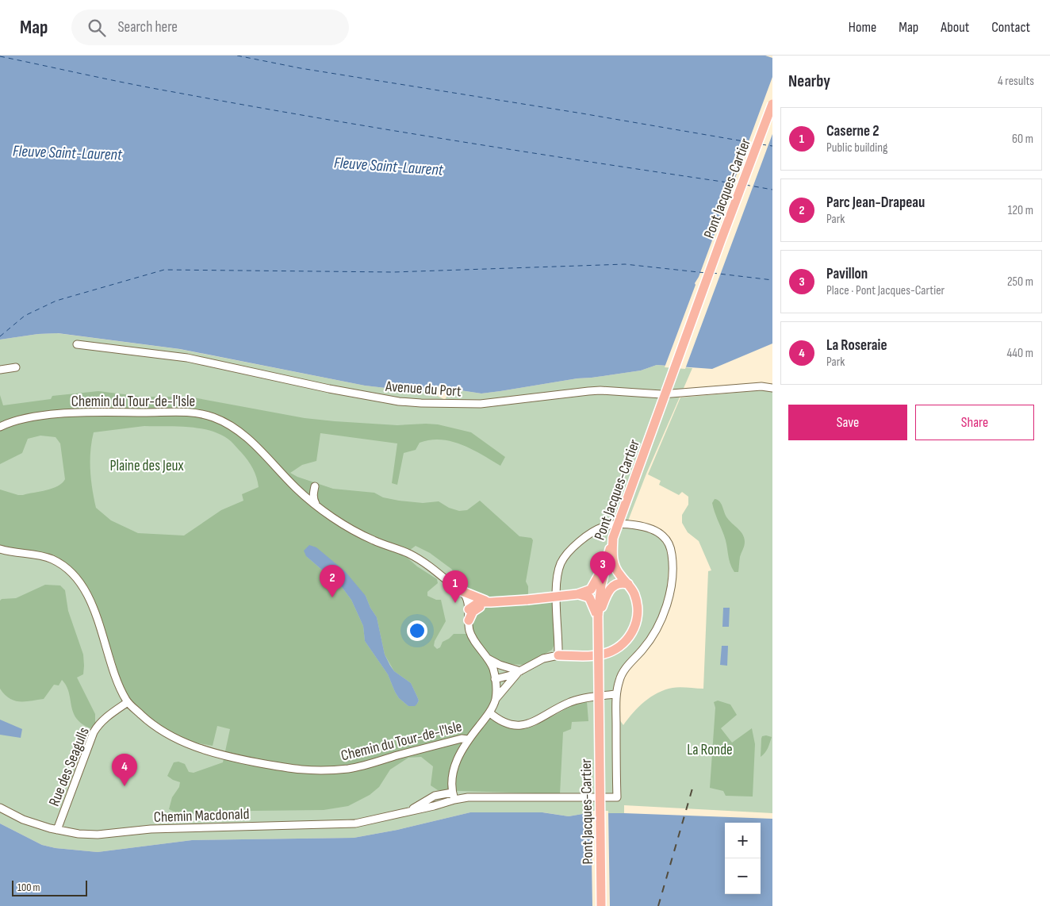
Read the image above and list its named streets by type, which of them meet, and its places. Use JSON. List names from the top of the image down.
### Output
{
  "streets": {
    "main road": ["Pont Jacques-Cartier"],
    "street": [
      "Avenue du Port",
      "Chemin du Tour-de-l'Isle",
      "Rue des Seagulls",
      "Chemin Macdonald"
    ]
  },
  "crossings": [
    ["Chemin du Tour-de-l'Isle", "Rue des Seagulls"],
    ["Rue des Seagulls", "Chemin Macdonald"]
  ],
  "water": ["Fleuve Saint-Laurent"],
  "parks": ["Plaine des Jeux", "La Ronde"],
  "scale_bar": "100 m",
  "page": {
    "header": "Map",
    "search": "Search here",
    "nav": [
      "Home",
      "Map",
      "About",
      "Contact"
    ],
    "heading": ["Nearby", "4 results"],
    "list": [
      {
        "mark": "1",
        "name": "Caserne 2",
        "note": "Public building",
        "value": "60 m"
      },
      {
        "mark": "2",
        "name": "Parc Jean-Drapeau",
        "note": "Park",
        "value": "120 m"
      },
      {
        "mark": "3",
        "name": "Pavillon",
        "note": "Place · Pont Jacques-Cartier",
        "value": "250 m"
      },
      {
        "mark": "4",
        "name": "La Roseraie",
        "note": "Park",
        "value": "440 m"
      }
    ],
    "buttons": ["Save", "Share"],
    "pins": [
      "3",
      "2",
      "1",
      "4"
    ],
    "map_buttons": ["+", "−"],
    "scale": "100 m"
  }
}
